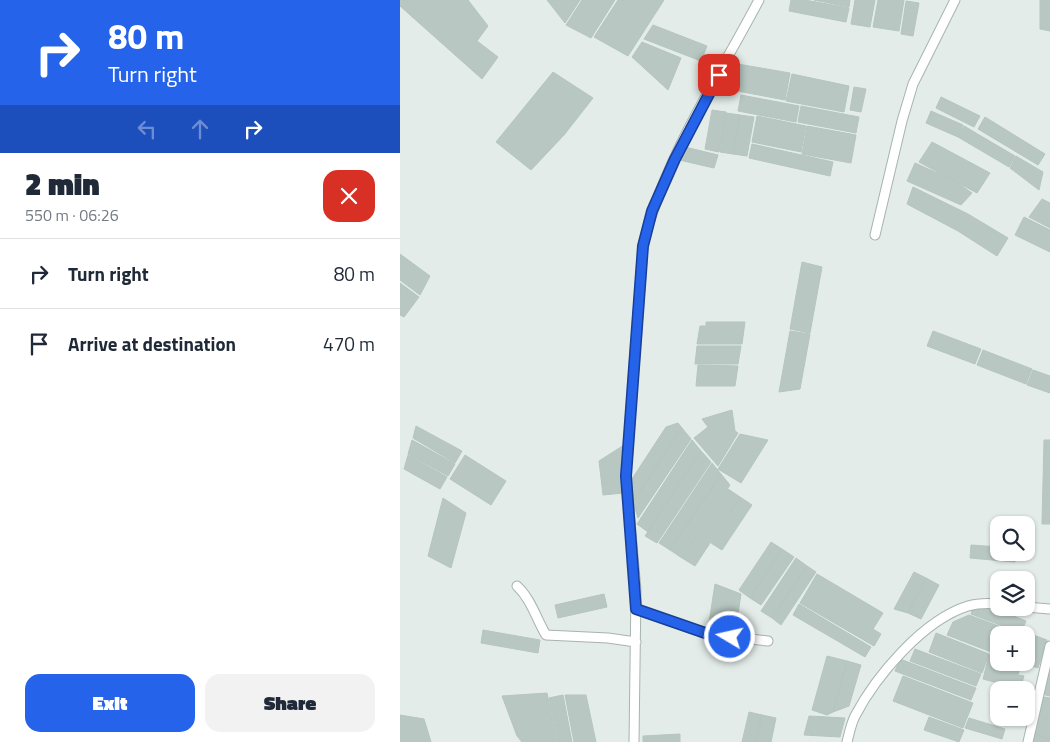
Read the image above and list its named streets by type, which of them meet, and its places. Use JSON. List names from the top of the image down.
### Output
{
  "page": {
    "turn": ["80 m", "Turn right"],
    "heading": ["2 min", "550 m · 06:26"],
    "list": [
      {
        "name": "Turn right",
        "value": "80 m"
      },
      {
        "name": "Arrive at destination",
        "value": "470 m"
      }
    ],
    "map_buttons": ["+", "−"],
    "buttons": ["Exit", "Share"]
  }
}
